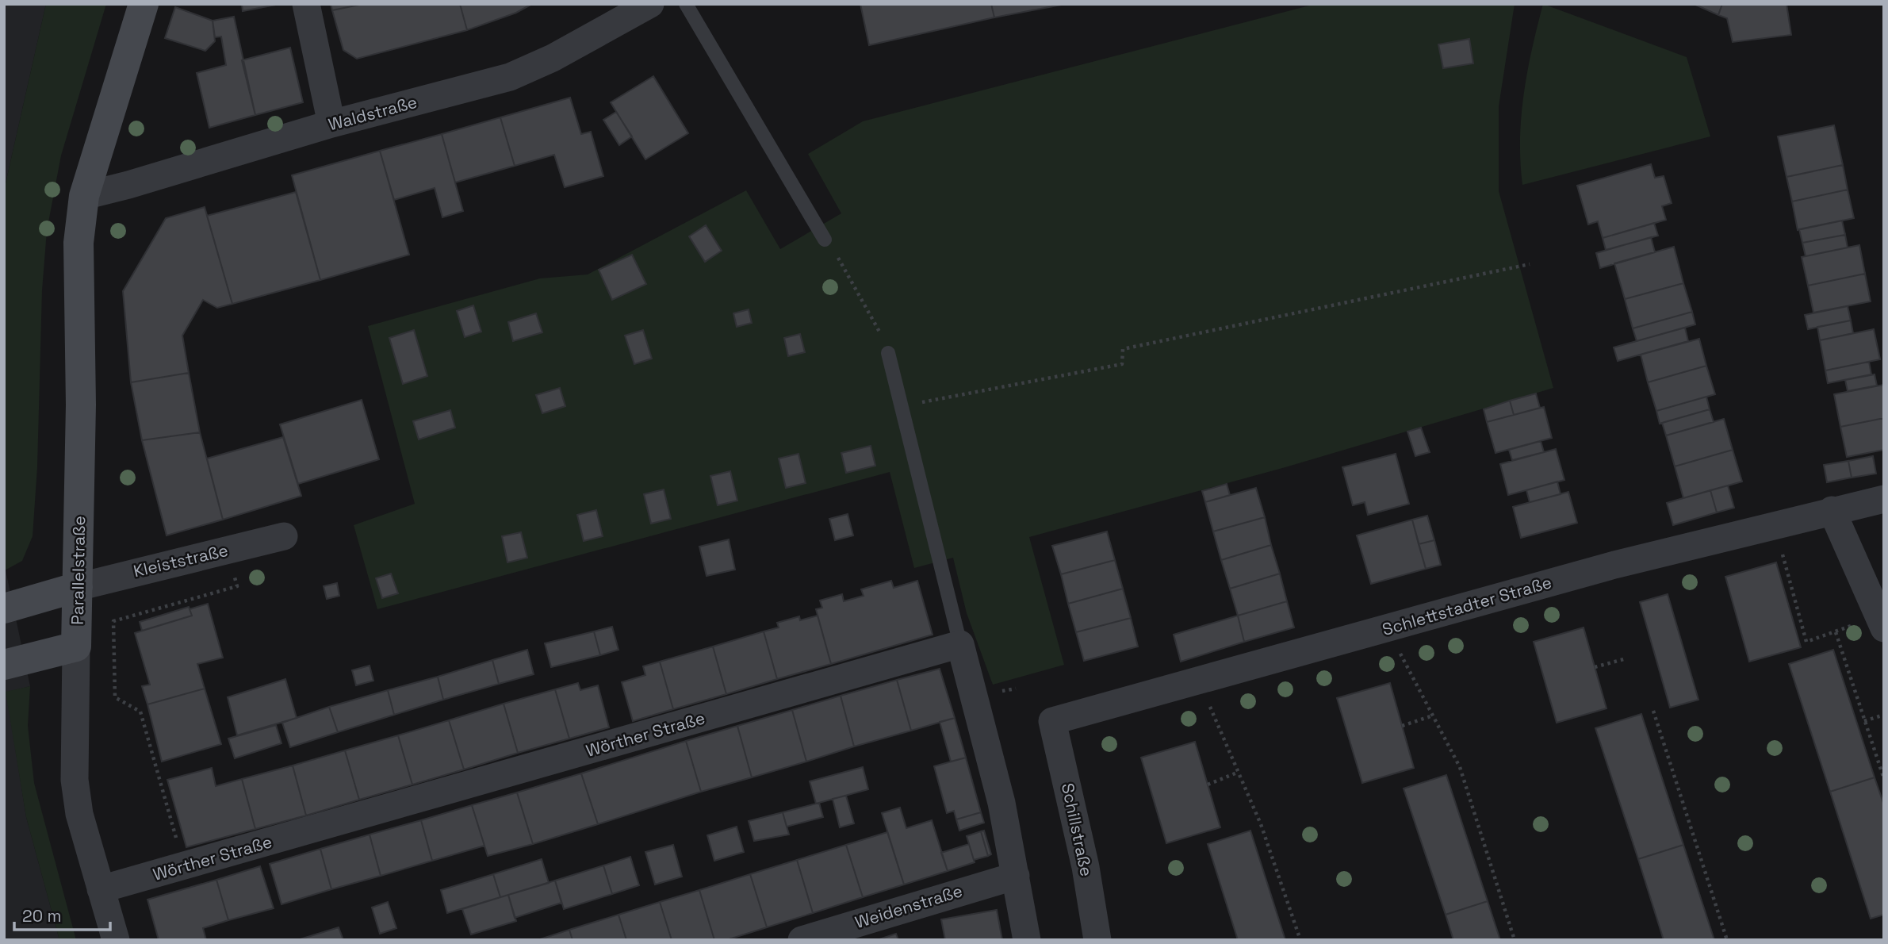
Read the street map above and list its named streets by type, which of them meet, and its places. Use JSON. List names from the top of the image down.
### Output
{
  "streets": {
    "main road": ["Parallelstraße"],
    "street": [
      "Waldstraße",
      "Kleiststraße",
      "Schlettstadter Straße",
      "Wörther Straße",
      "Schillstraße",
      "Weidenstraße"
    ]
  },
  "crossings": [
    ["Waldstraße", "Parallelstraße"],
    ["Kleiststraße", "Parallelstraße"],
    ["Parallelstraße", "Wörther Straße"],
    ["Schlettstadter Straße", "Schillstraße"]
  ],
  "scale_bar": "20 m"
}
